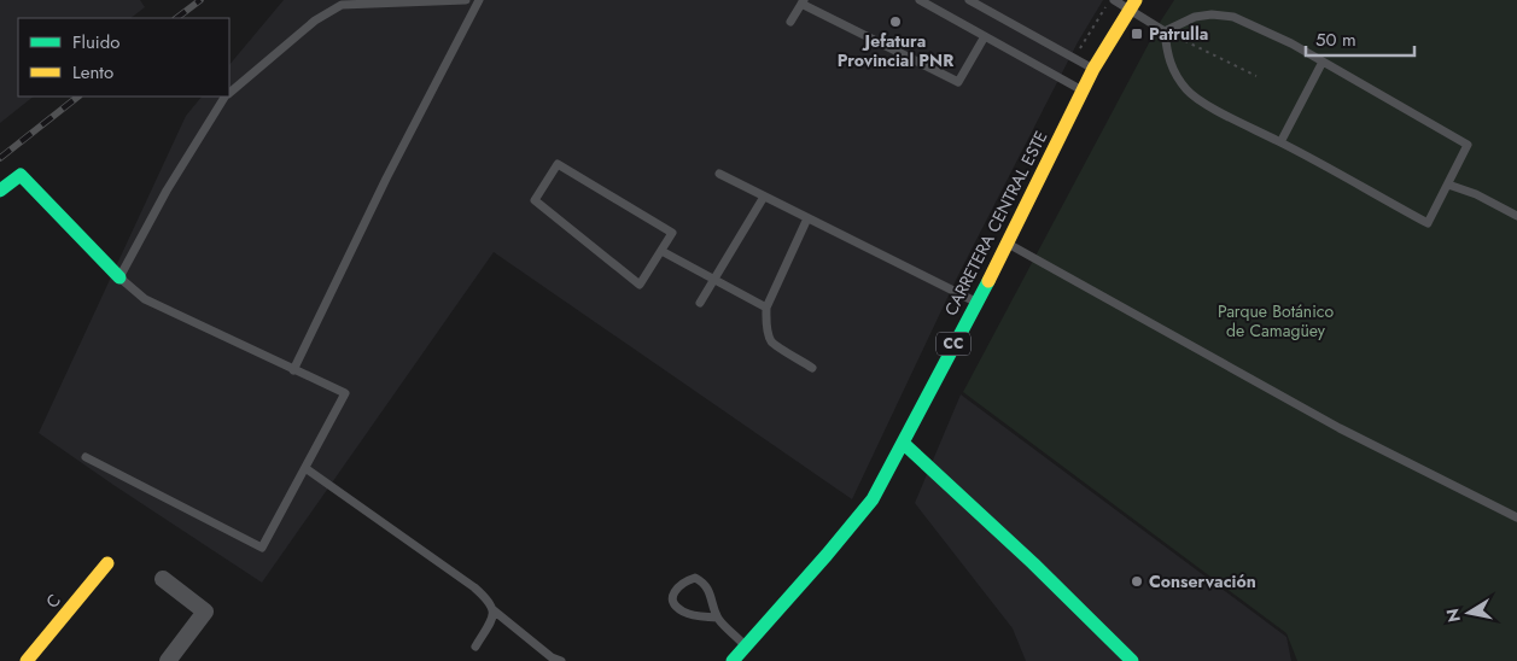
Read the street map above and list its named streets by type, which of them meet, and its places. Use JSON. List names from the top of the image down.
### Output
{
  "streets": {
    "main road": ["CARRETERA CENTRAL ESTE", "CC", "C"]
  },
  "parks": ["Parque Botánico de Camagüey"],
  "places": {
    "other": ["Jefatura Provincial PNR", "Conservación"],
    "transit": ["Patrulla"]
  },
  "legend": ["Fluido", "Lento"],
  "scale_bar": "50 m",
  "north": "left"
}
